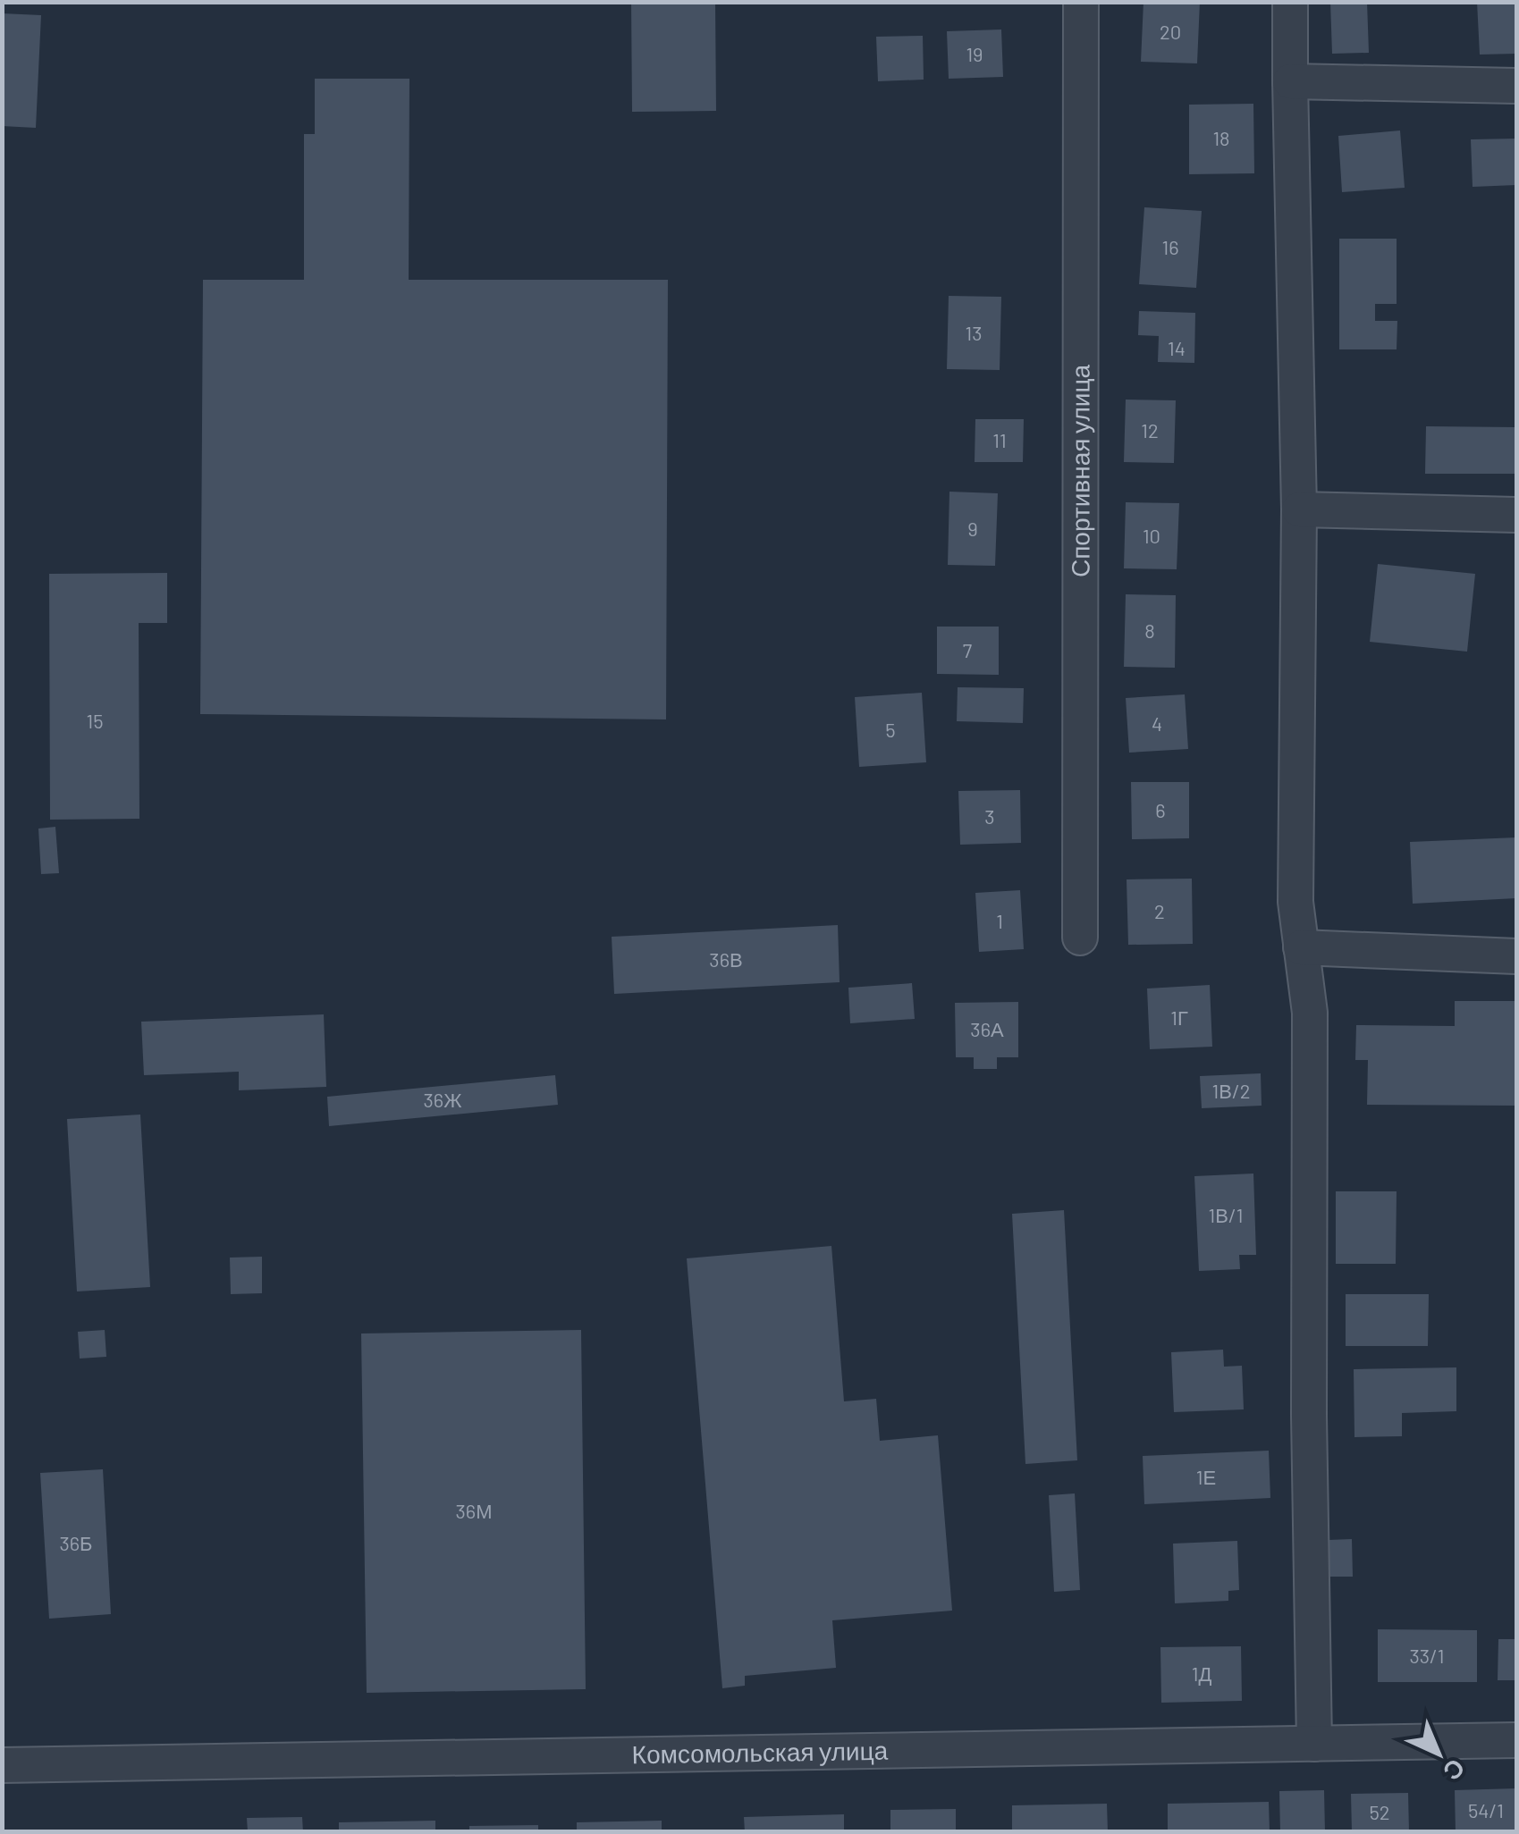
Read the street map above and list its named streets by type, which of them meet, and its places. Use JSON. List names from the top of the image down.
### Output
{
  "streets": {
    "street": ["Спортивная улица", "Комсомольская улица"]
  },
  "house_numbers": [
    "20",
    "19",
    "18",
    "16",
    "13",
    "14",
    "12",
    "11",
    "9",
    "10",
    "8",
    "7",
    "15",
    "4",
    "5",
    "6",
    "3",
    "2",
    "1",
    "36В",
    "1Г",
    "36А",
    "1В/2",
    "36Ж",
    "1В/1",
    "1Е",
    "36М",
    "36Б",
    "33/1",
    "1Д",
    "54/1",
    "52"
  ],
  "north": "bottom right"
}
